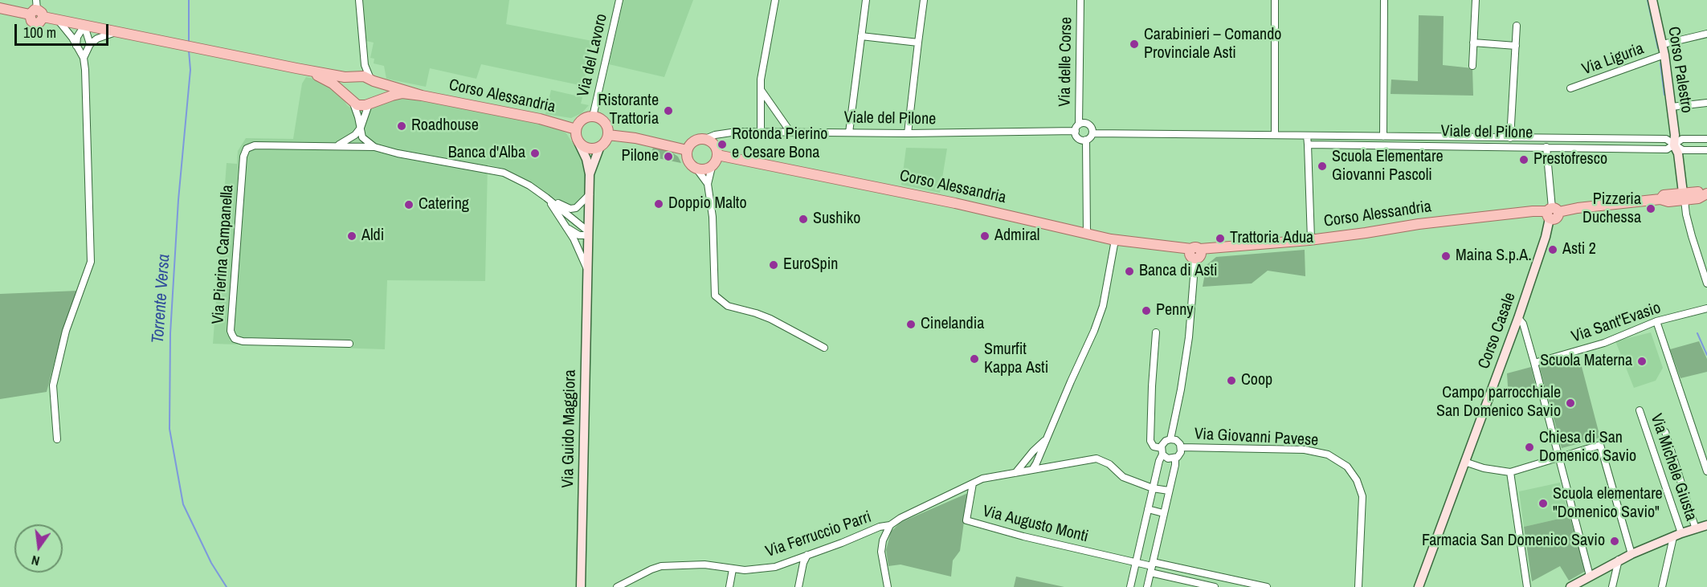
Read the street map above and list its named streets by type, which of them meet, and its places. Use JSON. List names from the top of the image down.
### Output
{
  "streets": {
    "main road": ["Corso Alessandria"],
    "street": [
      "Via del Lavoro",
      "Via Liguria",
      "Via delle Corse",
      "Corso Palestro",
      "Viale del Pilone",
      "Via Pierina Campanella",
      "Via Sant'Evasio",
      "Corso Casale",
      "Via Guido Maggiora",
      "Via Giovanni Pavese",
      "Via Michele Giusta",
      "Via Augusto Monti",
      "Via Ferruccio Parri"
    ]
  },
  "crossings": [
    ["Via del Lavoro", "Corso Alessandria"],
    ["Via del Lavoro", "Via Guido Maggiora"],
    ["Via Liguria", "Corso Palestro"],
    ["Via delle Corse", "Viale del Pilone"],
    ["Corso Palestro", "Corso Alessandria"],
    ["Corso Palestro", "Viale del Pilone"],
    ["Corso Alessandria", "Viale del Pilone"],
    ["Corso Alessandria", "Corso Casale"],
    ["Corso Alessandria", "Via Guido Maggiora"],
    ["Via Pierina Campanella", "Via Guido Maggiora"],
    ["Via Augusto Monti", "Via Ferruccio Parri"]
  ],
  "water": ["Torrente Versa"],
  "places": [
    "Carabinieri – Comando Provinciale Asti",
    "Ristorante Trattoria",
    "Roadhouse",
    "Rotonda Pierino e Cesare Bona",
    "Banca d'Alba",
    "Pilone",
    "Prestofresco",
    "Scuola Elementare Giovanni Pascoli",
    "Doppio Malto",
    "Catering",
    "Pizzeria Duchessa",
    "Sushiko",
    "Aldi",
    "Admiral",
    "Trattoria Adua",
    "Asti 2",
    "Maina S.p.A.",
    "EuroSpin",
    "Banca di Asti",
    "Penny",
    "Cinelandia",
    "Smurfit Kappa Asti",
    "Scuola Materna",
    "Coop",
    "Campo parrocchiale San Domenico Savio",
    "Chiesa di San Domenico Savio",
    "Scuola elementare \"Domenico Savio\"",
    "Farmacia San Domenico Savio"
  ],
  "scale_bar": "100 m",
  "north": "bottom"
}
